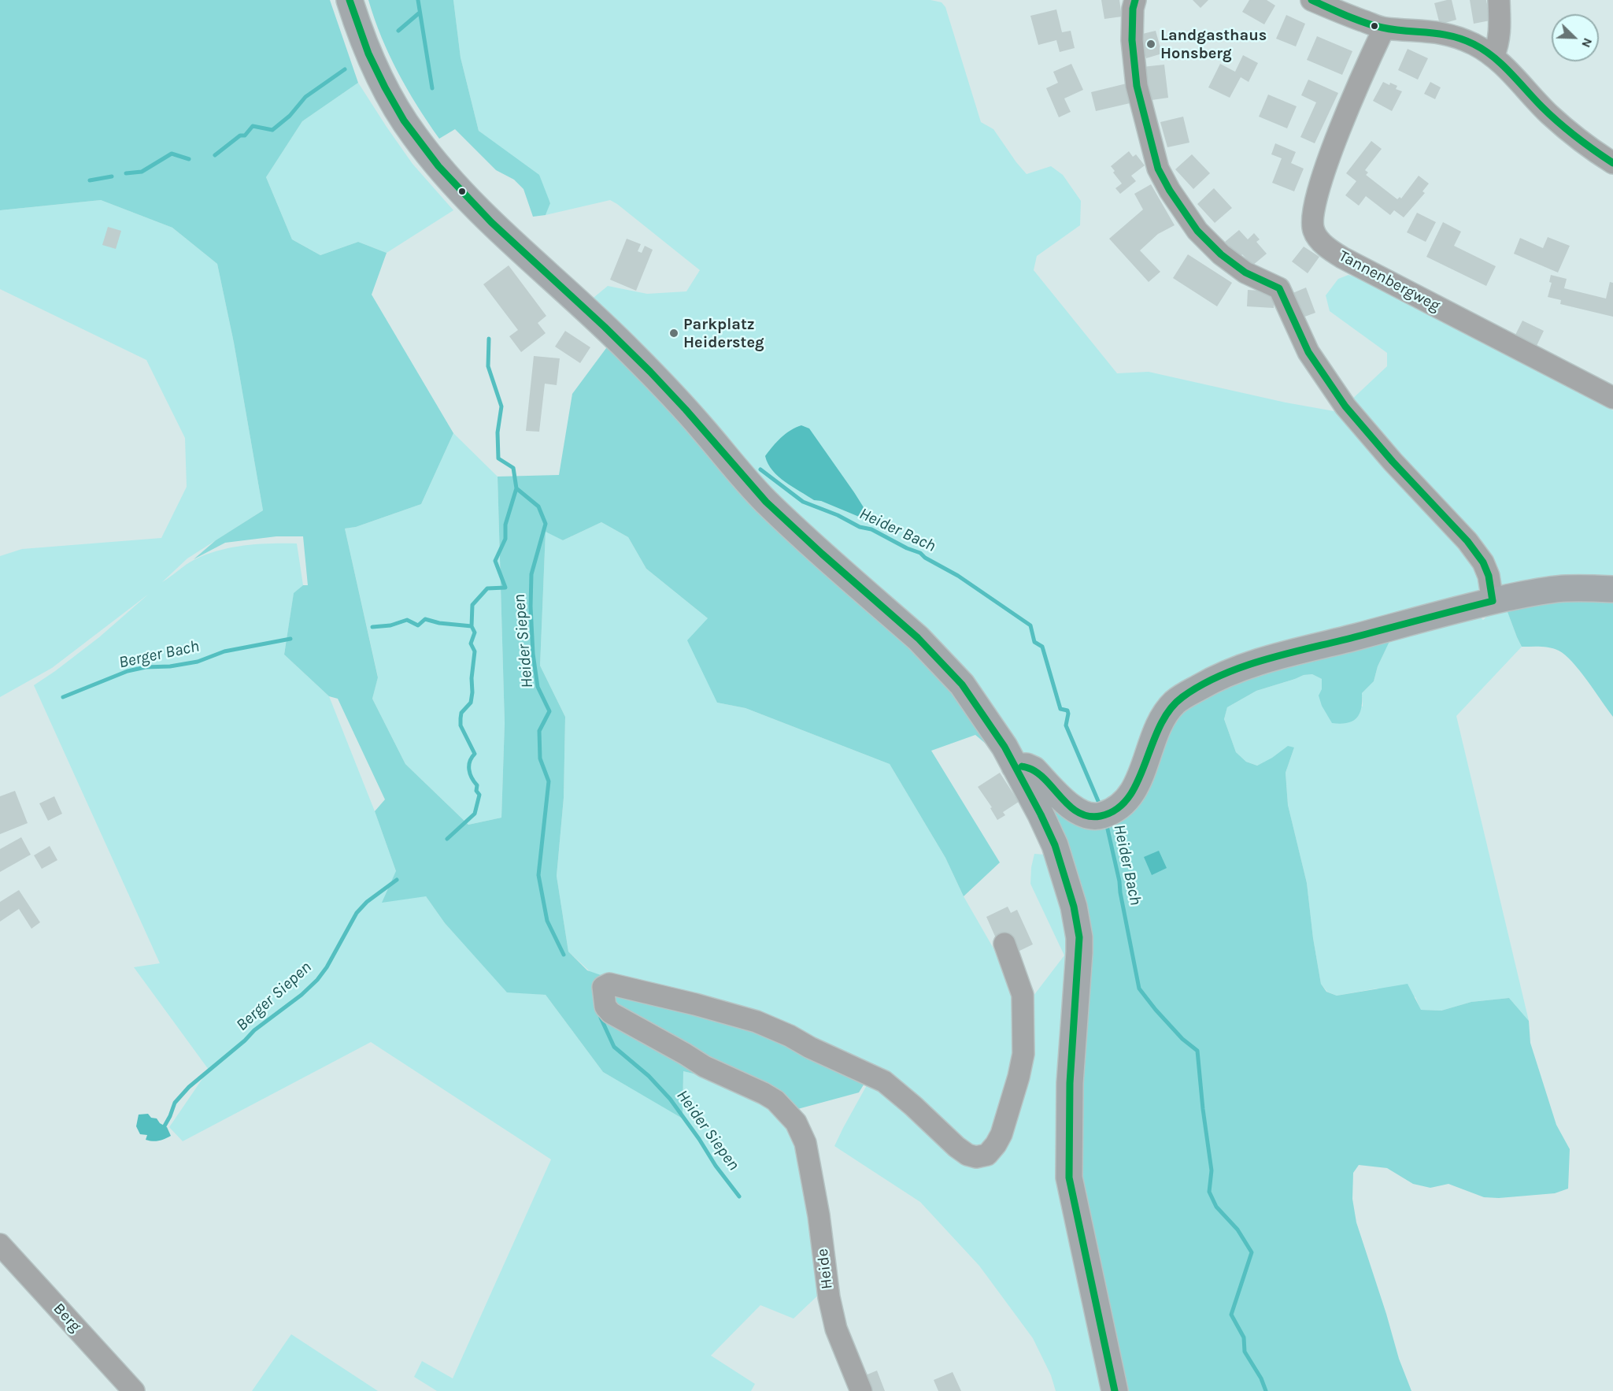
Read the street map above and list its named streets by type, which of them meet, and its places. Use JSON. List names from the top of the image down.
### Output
{
  "streets": {
    "street": ["Tannenbergweg", "Heide", "Berg"]
  },
  "water": [
    "Heider Bach",
    "Heider Siepen",
    "Berger Bach",
    "Berger Siepen"
  ],
  "places": ["Landgasthaus Honsberg", "Parkplatz Heidersteg"],
  "north": "bottom right"
}
